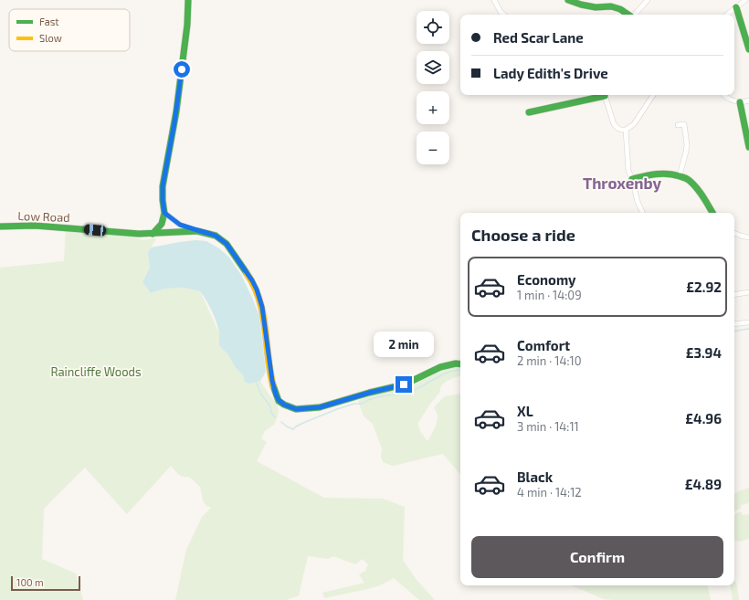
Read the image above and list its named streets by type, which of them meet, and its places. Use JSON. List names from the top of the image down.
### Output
{
  "streets": {
    "street": ["Low Road"]
  },
  "districts": ["Throxenby"],
  "parks": ["Raincliffe Woods"],
  "legend": ["Fast", "Slow"],
  "scale_bar": "100 m",
  "page": {
    "map_buttons": ["+", "−"],
    "banner": ["Red Scar Lane", "Lady Edith's Drive"],
    "heading": "Choose a ride",
    "list": [
      {
        "name": "Economy",
        "note": "1 min · 14:09",
        "value": "£2.92"
      },
      {
        "name": "Comfort",
        "note": "2 min · 14:10",
        "value": "£3.94"
      },
      {
        "name": "XL",
        "note": "3 min · 14:11",
        "value": "£4.96"
      },
      {
        "name": "Black",
        "note": "4 min · 14:12",
        "value": "£4.89"
      }
    ],
    "bubble": "2 min",
    "buttons": "Confirm",
    "scale": "100 m"
  }
}
